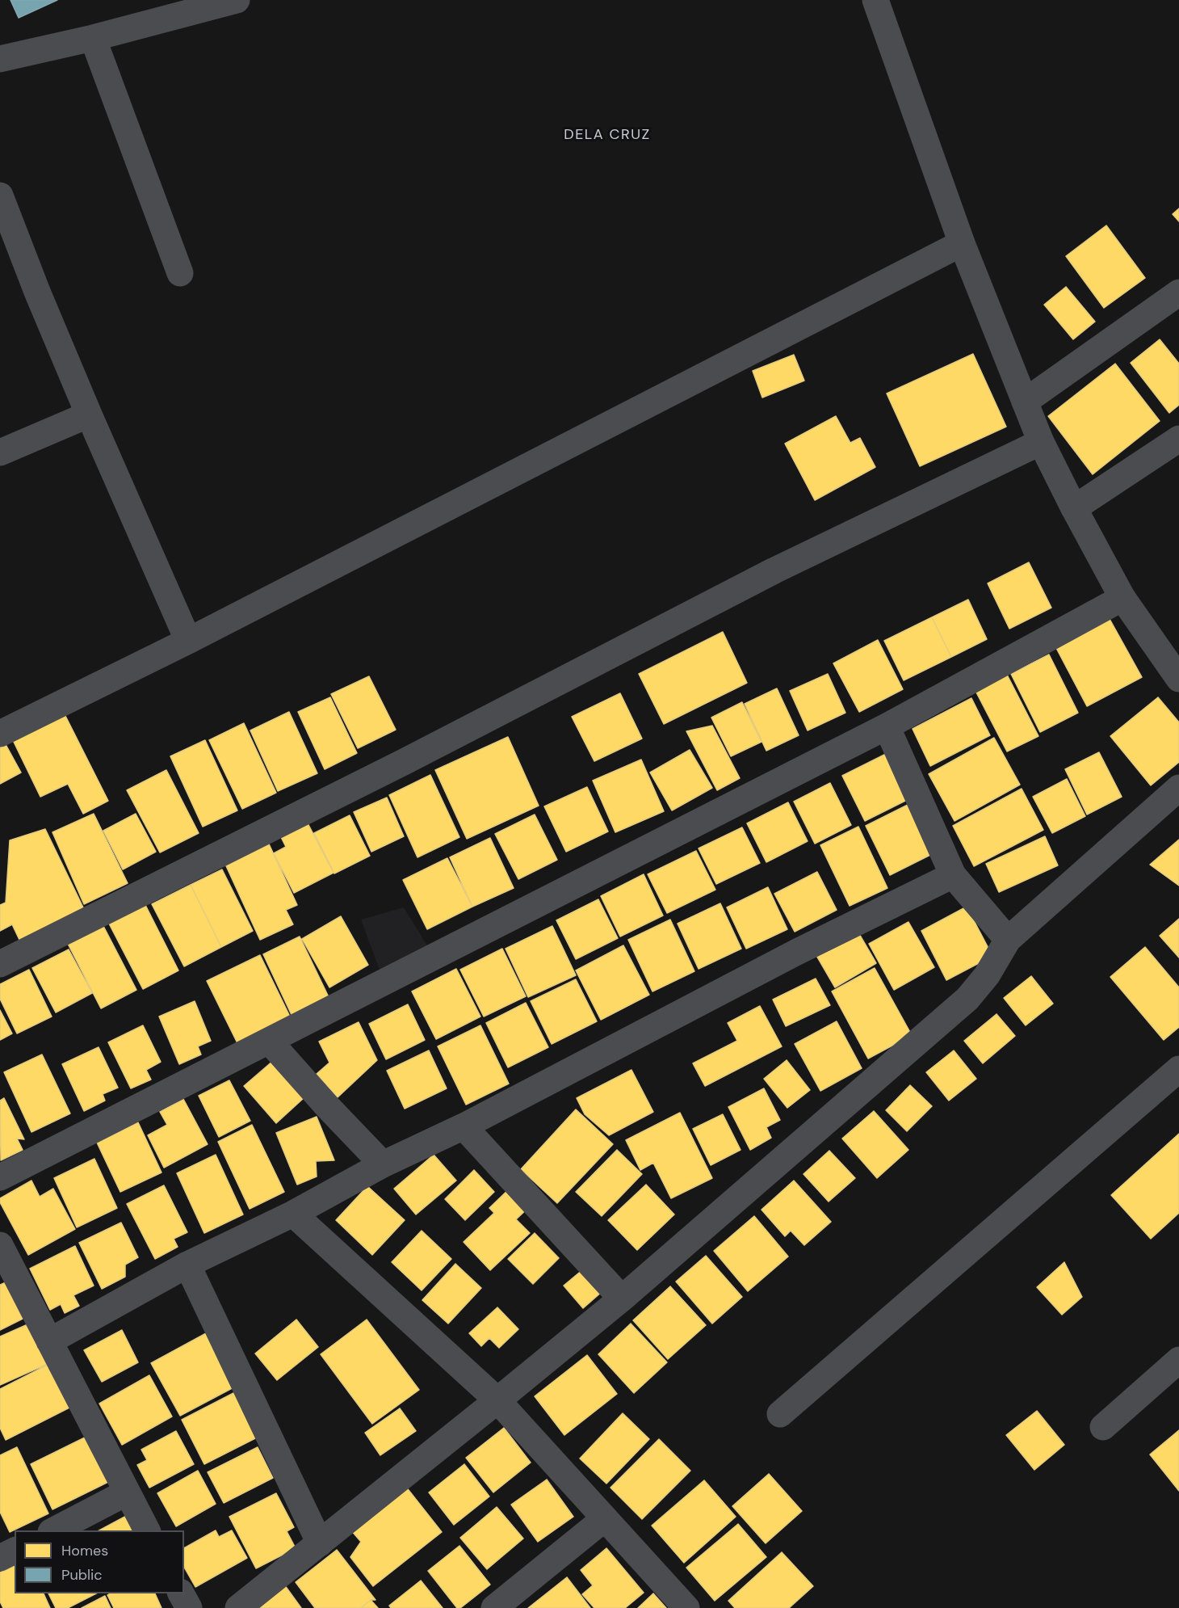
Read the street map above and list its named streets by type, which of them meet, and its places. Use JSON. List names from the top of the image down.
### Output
{
  "districts": ["DELA CRUZ"],
  "legend": ["Homes", "Public"]
}
